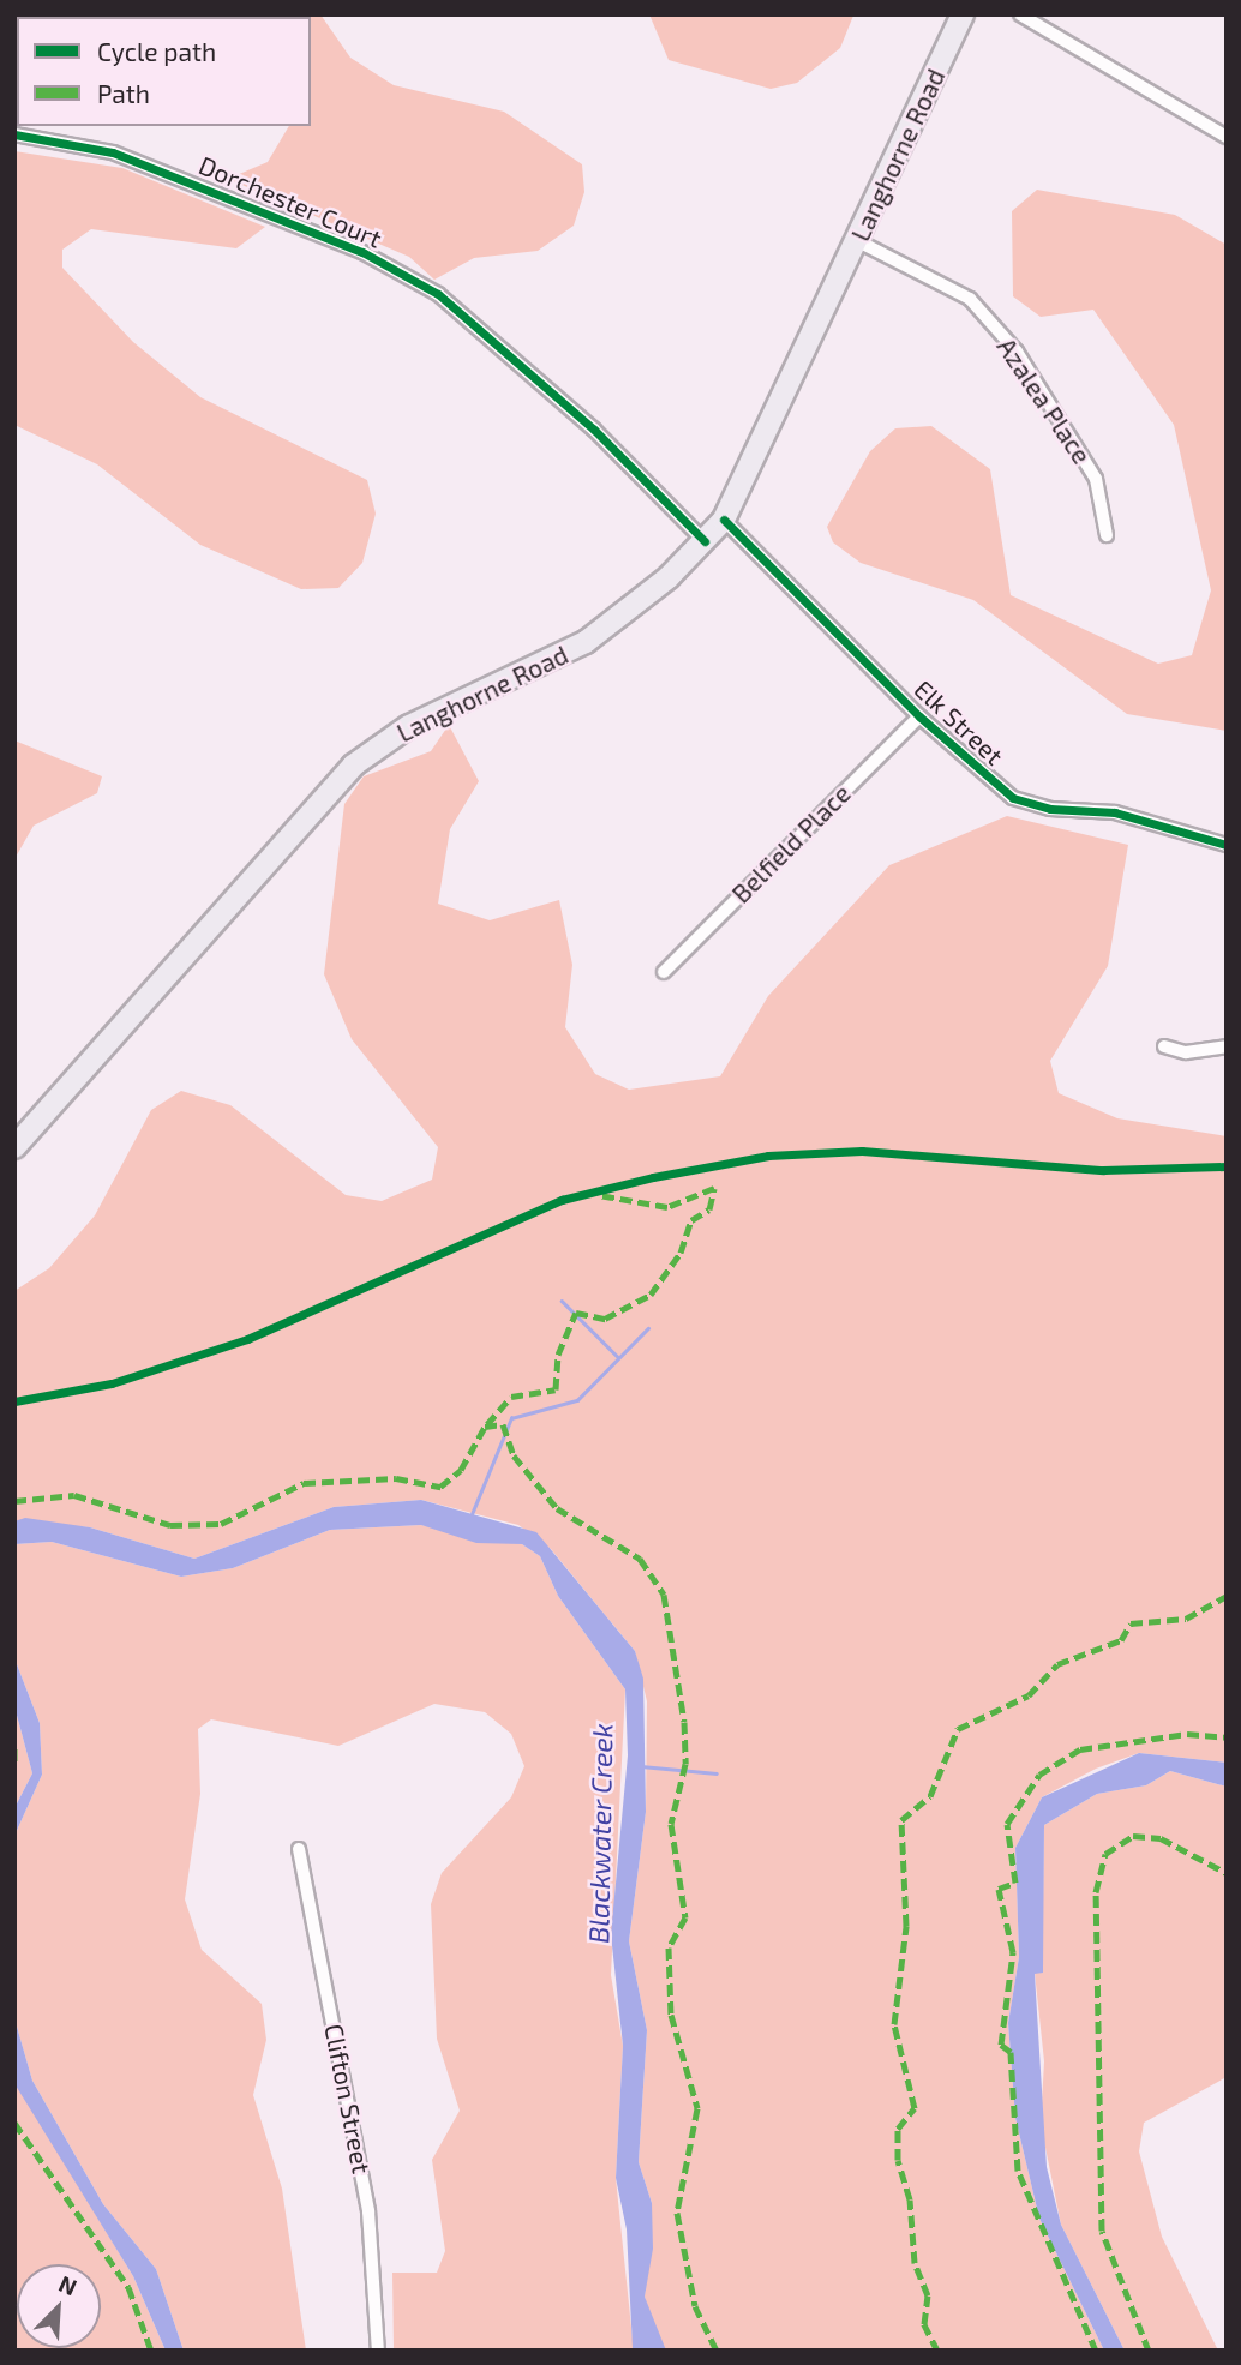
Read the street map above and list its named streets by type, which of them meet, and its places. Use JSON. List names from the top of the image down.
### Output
{
  "streets": {
    "main road": ["Langhorne Road"],
    "street": [
      "Dorchester Court",
      "Azalea Place",
      "Elk Street",
      "Belfield Place",
      "Clifton Street"
    ]
  },
  "crossings": [
    ["Langhorne Road", "Dorchester Court"],
    ["Langhorne Road", "Azalea Place"],
    ["Langhorne Road", "Elk Street"],
    ["Elk Street", "Belfield Place"]
  ],
  "water": ["Blackwater Creek"],
  "legend": ["Cycle path", "Path"],
  "north": "top right"
}
